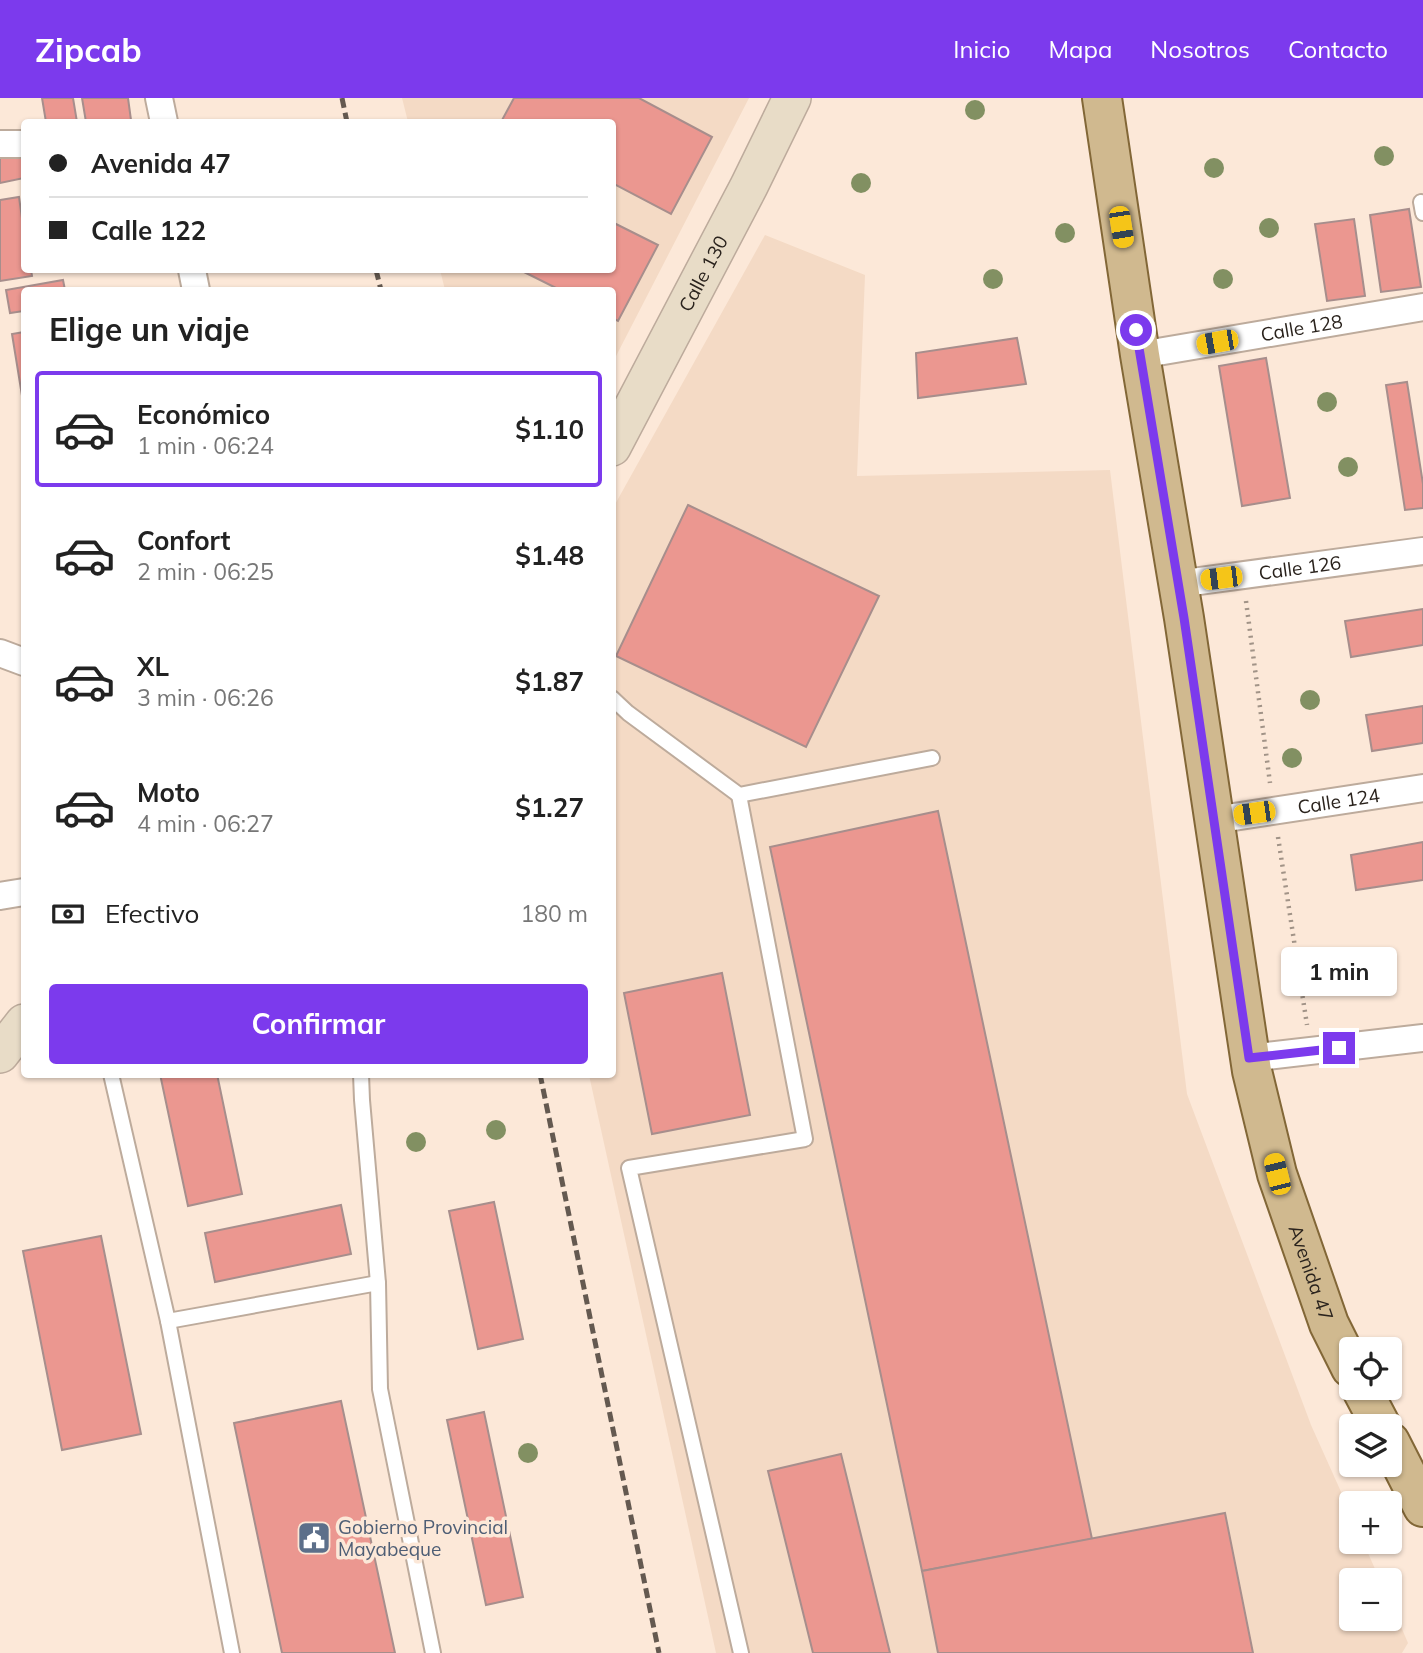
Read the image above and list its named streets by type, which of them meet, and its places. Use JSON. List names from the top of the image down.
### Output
{
  "streets": {
    "main road": ["Calle 130", "Avenida 47"],
    "street": ["Calle 128", "Calle 126", "Calle 124"]
  },
  "crossings": [
    ["Calle 128", "Avenida 47"],
    ["Calle 126", "Avenida 47"],
    ["Calle 124", "Avenida 47"]
  ],
  "places": {
    "public building": ["Gobierno Provincial Mayabeque"]
  },
  "page": {
    "header": "Zipcab",
    "nav": [
      "Inicio",
      "Mapa",
      "Nosotros",
      "Contacto"
    ],
    "banner": ["Avenida 47", "Calle 122"],
    "heading": "Elige un viaje",
    "list": [
      {
        "name": "Económico",
        "note": "1 min · 06:24",
        "value": "$1.10"
      },
      {
        "name": "Confort",
        "note": "2 min · 06:25",
        "value": "$1.48"
      },
      {
        "name": "XL",
        "note": "3 min · 06:26",
        "value": "$1.87"
      },
      {
        "name": "Moto",
        "note": "4 min · 06:27",
        "value": "$1.27"
      }
    ],
    "pay": ["Efectivo", "180 m"],
    "bubble": "1 min",
    "buttons": "Confirmar",
    "map_buttons": ["+", "−"]
  }
}
